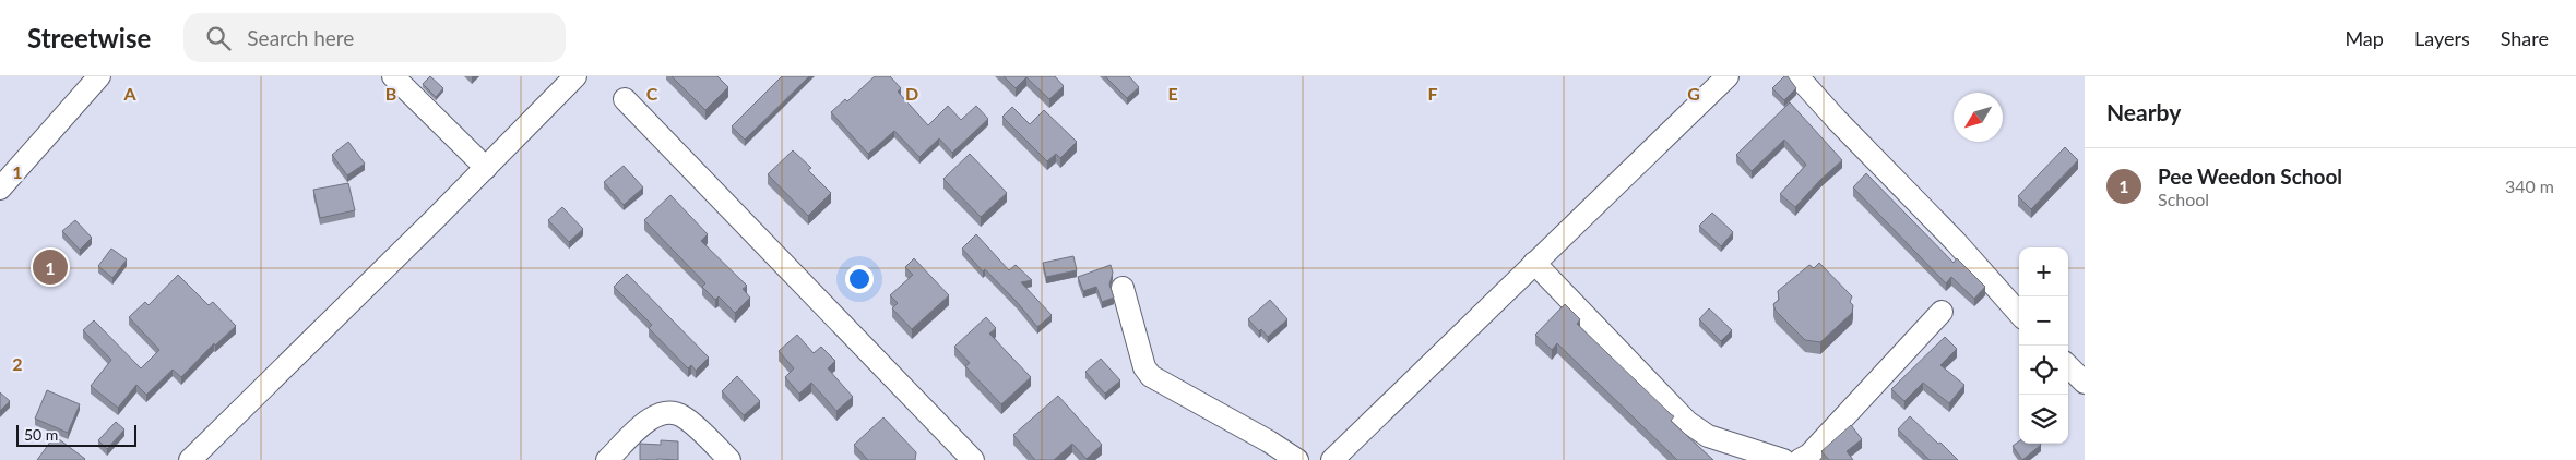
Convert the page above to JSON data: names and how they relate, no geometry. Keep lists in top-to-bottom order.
{
  "scale_bar": "50 m",
  "north": "bottom left",
  "page": {
    "header": "Streetwise",
    "search": "Search here",
    "nav": ["Map", "Layers", "Share"],
    "heading": "Nearby",
    "list": [
      {
        "mark": "1",
        "name": "Pee Weedon School",
        "note": "School",
        "value": "340 m"
      }
    ],
    "map_buttons": ["+", "−"],
    "pins": "1",
    "scale": "50 m"
  },
  "grid": {
    "columns": [
      "A",
      "B",
      "C",
      "D",
      "E",
      "F",
      "G"
    ],
    "rows": ["1", "2"]
  }
}
